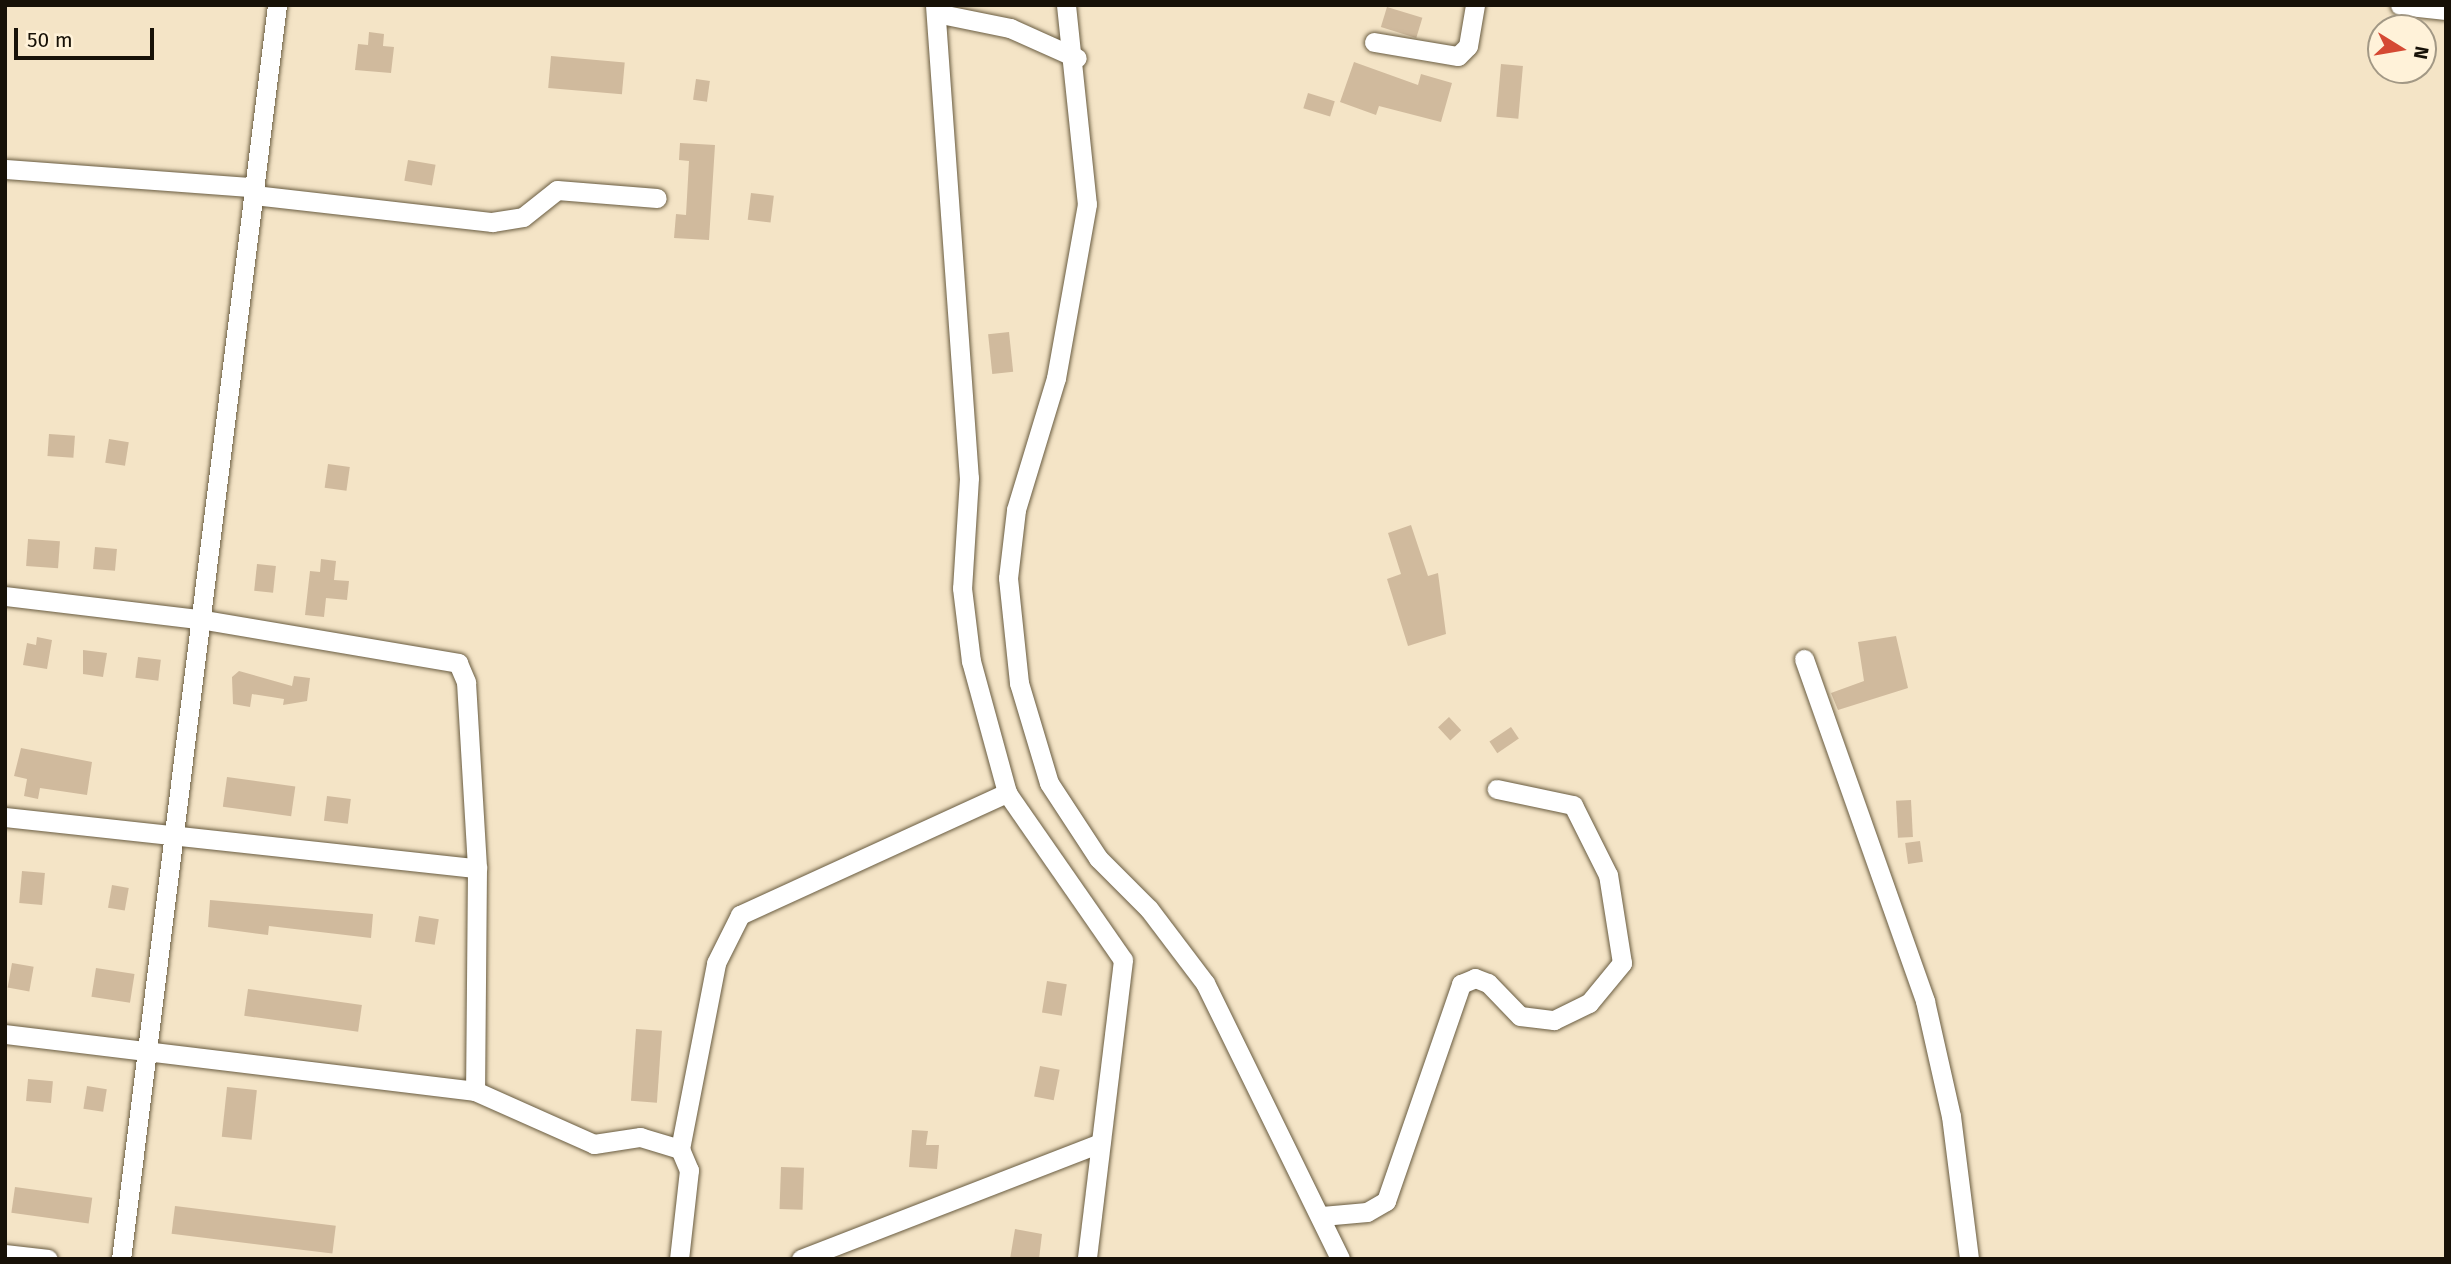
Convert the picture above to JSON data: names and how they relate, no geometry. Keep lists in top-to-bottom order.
{
  "scale_bar": "50 m",
  "north": "right"
}
